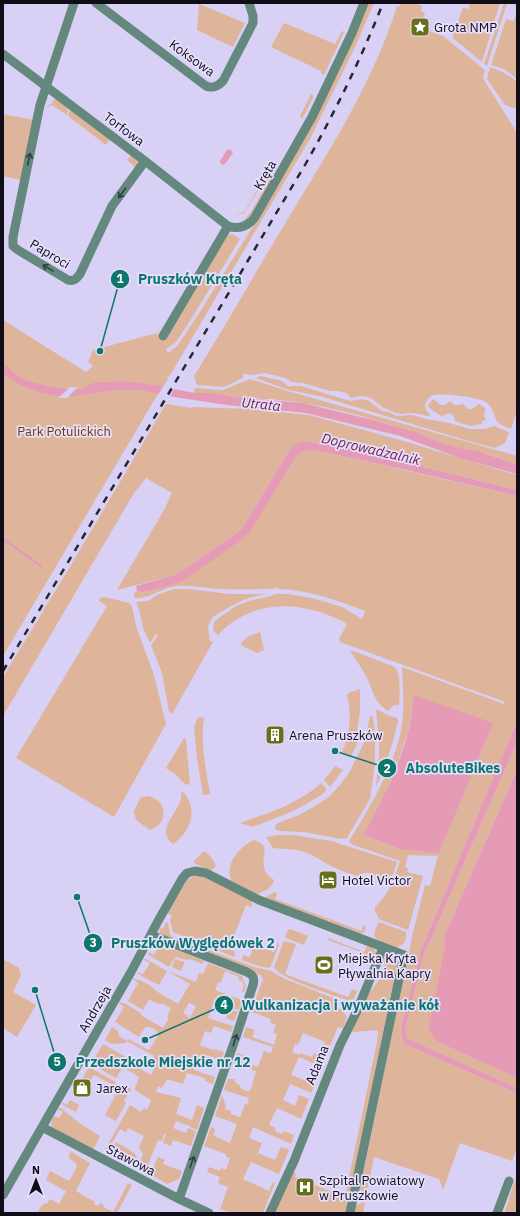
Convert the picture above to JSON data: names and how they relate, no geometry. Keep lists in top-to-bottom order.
{
  "streets": {
    "street": [
      "Koksowa",
      "Torfowa",
      "Kręta",
      "Paproci",
      "Andrzeja",
      "Adama",
      "Stawowa"
    ]
  },
  "crossings": [
    ["Torfowa", "Kręta"],
    ["Torfowa", "Paproci"],
    ["Andrzeja", "Adama"],
    ["Andrzeja", "Stawowa"]
  ],
  "water": ["Utrata", "Doprowadzalnik"],
  "parks": ["Park Potulickich"],
  "places": {
    "place": ["Grota NMP"],
    "other": [
      "Pruszków Kręta",
      "AbsoluteBikes",
      "Pruszków Wyględówek 2",
      "Przedszkole Miejskie nr 12",
      "Wulkanizacja i wyważanie kół"
    ],
    "building": ["Arena Pruszków"],
    "hotel": ["Hotel Victor"],
    "sports": ["Miejska Kryta Pływalnia Kapry"],
    "shop": ["Jarex"],
    "hospital": ["Szpital Powiatowy w Pruszkowie"]
  },
  "north": "top"
}
